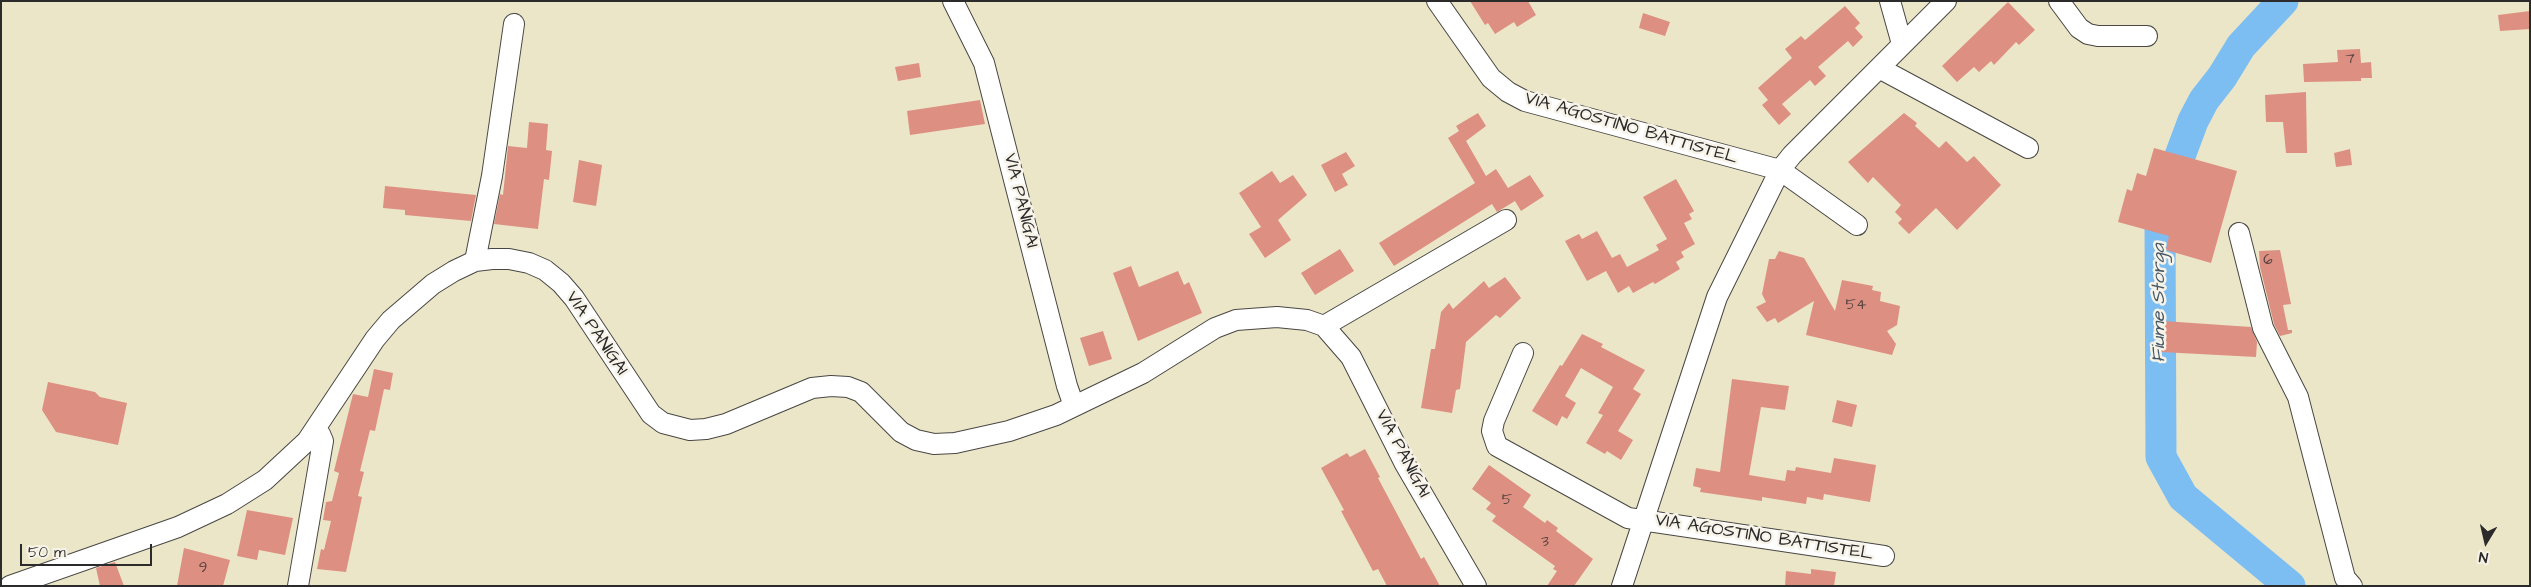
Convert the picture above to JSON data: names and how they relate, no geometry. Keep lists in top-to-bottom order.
{
  "streets": {
    "street": ["VIA AGOSTINO BATTISTEL", "VIA PANIGAI"]
  },
  "water": ["Fiume Storga"],
  "house_numbers": [
    "7",
    "6",
    "54",
    "5",
    "3",
    "9"
  ],
  "scale_bar": "50 m",
  "north": "bottom"
}
